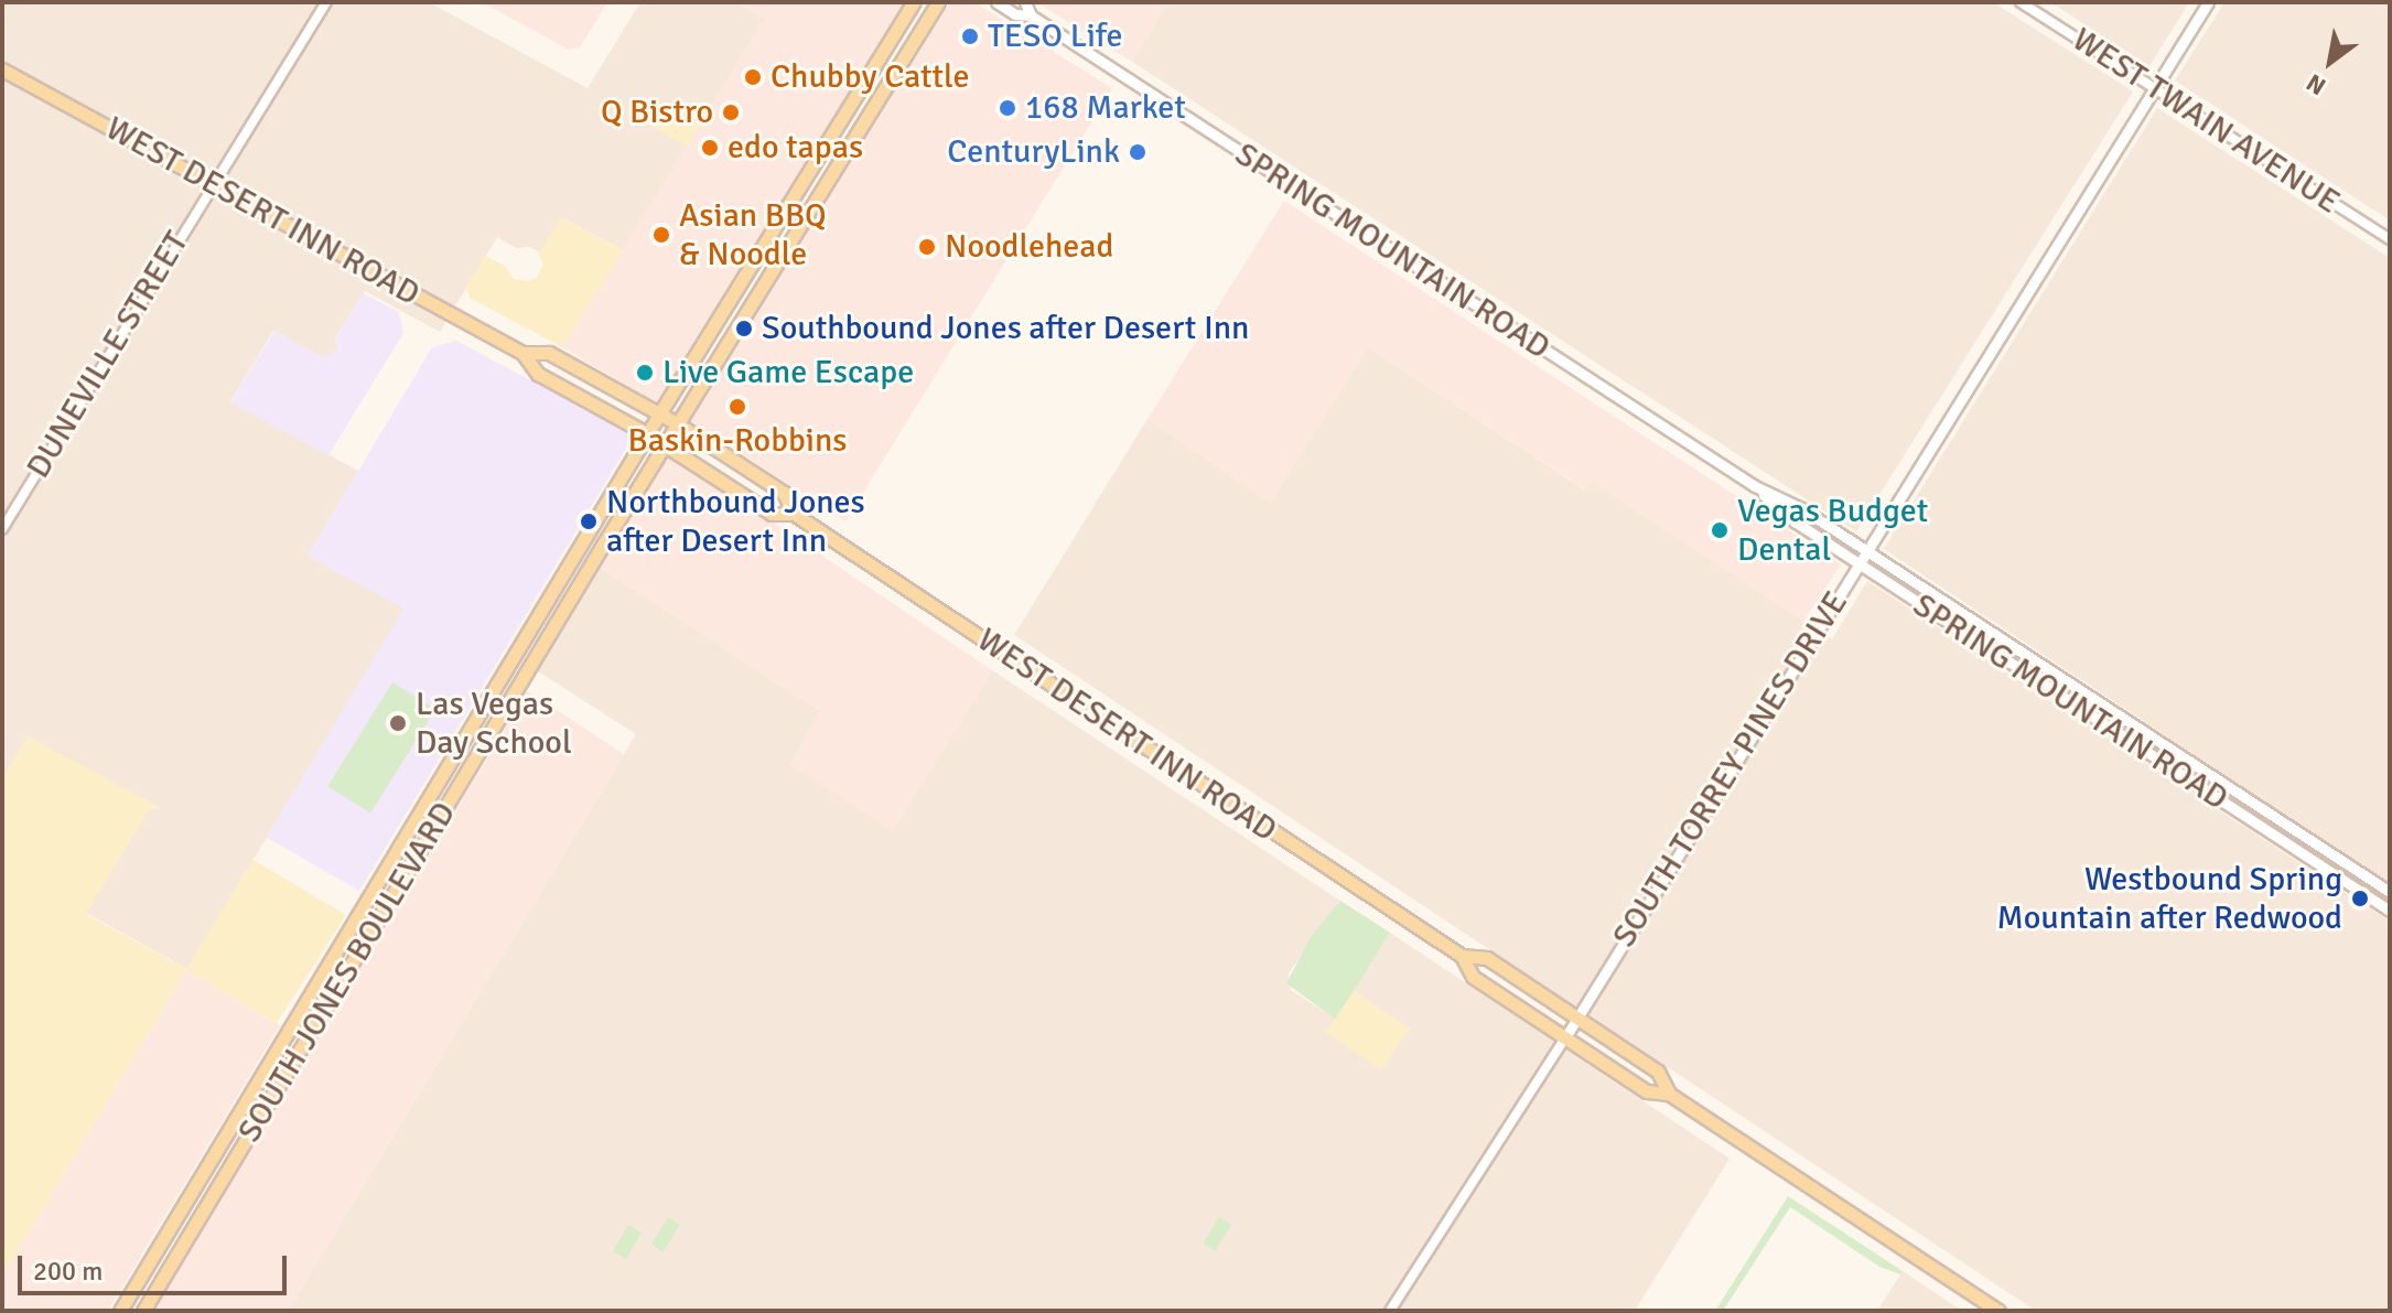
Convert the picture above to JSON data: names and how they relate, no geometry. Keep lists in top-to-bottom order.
{
  "streets": {
    "main road": [
      "WEST DESERT INN ROAD",
      "SPRING MOUNTAIN ROAD",
      "SOUTH TORREY PINES DRIVE",
      "SOUTH JONES BOULEVARD"
    ],
    "street": ["WEST TWAIN AVENUE", "DUNEVILLE STREET"]
  },
  "crossings": [
    ["WEST TWAIN AVENUE", "SOUTH TORREY PINES DRIVE"],
    ["WEST DESERT INN ROAD", "DUNEVILLE STREET"],
    ["WEST DESERT INN ROAD", "SOUTH TORREY PINES DRIVE"],
    ["WEST DESERT INN ROAD", "SOUTH JONES BOULEVARD"],
    ["SPRING MOUNTAIN ROAD", "SOUTH TORREY PINES DRIVE"]
  ],
  "places": [
    "TESO Life",
    "Chubby Cattle",
    "168 Market",
    "Q Bistro",
    "edo tapas",
    "CenturyLink",
    "Asian BBQ & Noodle",
    "Noodlehead",
    "Southbound Jones after Desert Inn",
    "Live Game Escape",
    "Baskin-Robbins",
    "Northbound Jones after Desert Inn",
    "Vegas Budget Dental",
    "Las Vegas Day School",
    "Westbound Spring Mountain after Redwood"
  ],
  "scale_bar": "200 m",
  "north": "bottom left"
}
